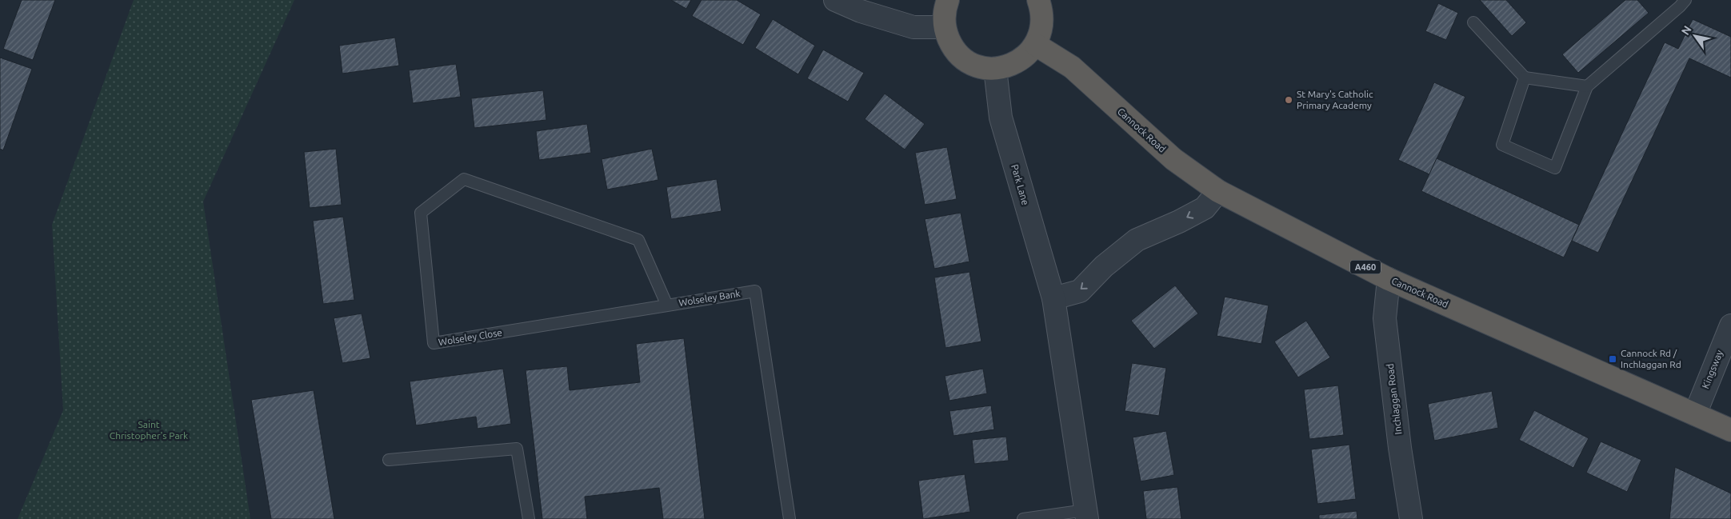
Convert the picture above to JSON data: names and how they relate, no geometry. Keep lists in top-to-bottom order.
{
  "streets": {
    "highway": ["Cannock Road", "A460"],
    "street": ["Park Lane", "Kingsway", "Inchlaggan Road"],
    "lane": ["Wolseley Bank", "Wolseley Close"]
  },
  "crossings": [
    ["Cannock Road", "Kingsway"],
    ["Cannock Road", "Inchlaggan Road"],
    ["Wolseley Bank", "Wolseley Close"]
  ],
  "parks": ["Saint Christopher's Park"],
  "places": {
    "other": ["St Mary's Catholic Primary Academy"],
    "transit": ["Cannock Rd / Inchlaggan Rd"]
  },
  "north": "top left"
}
